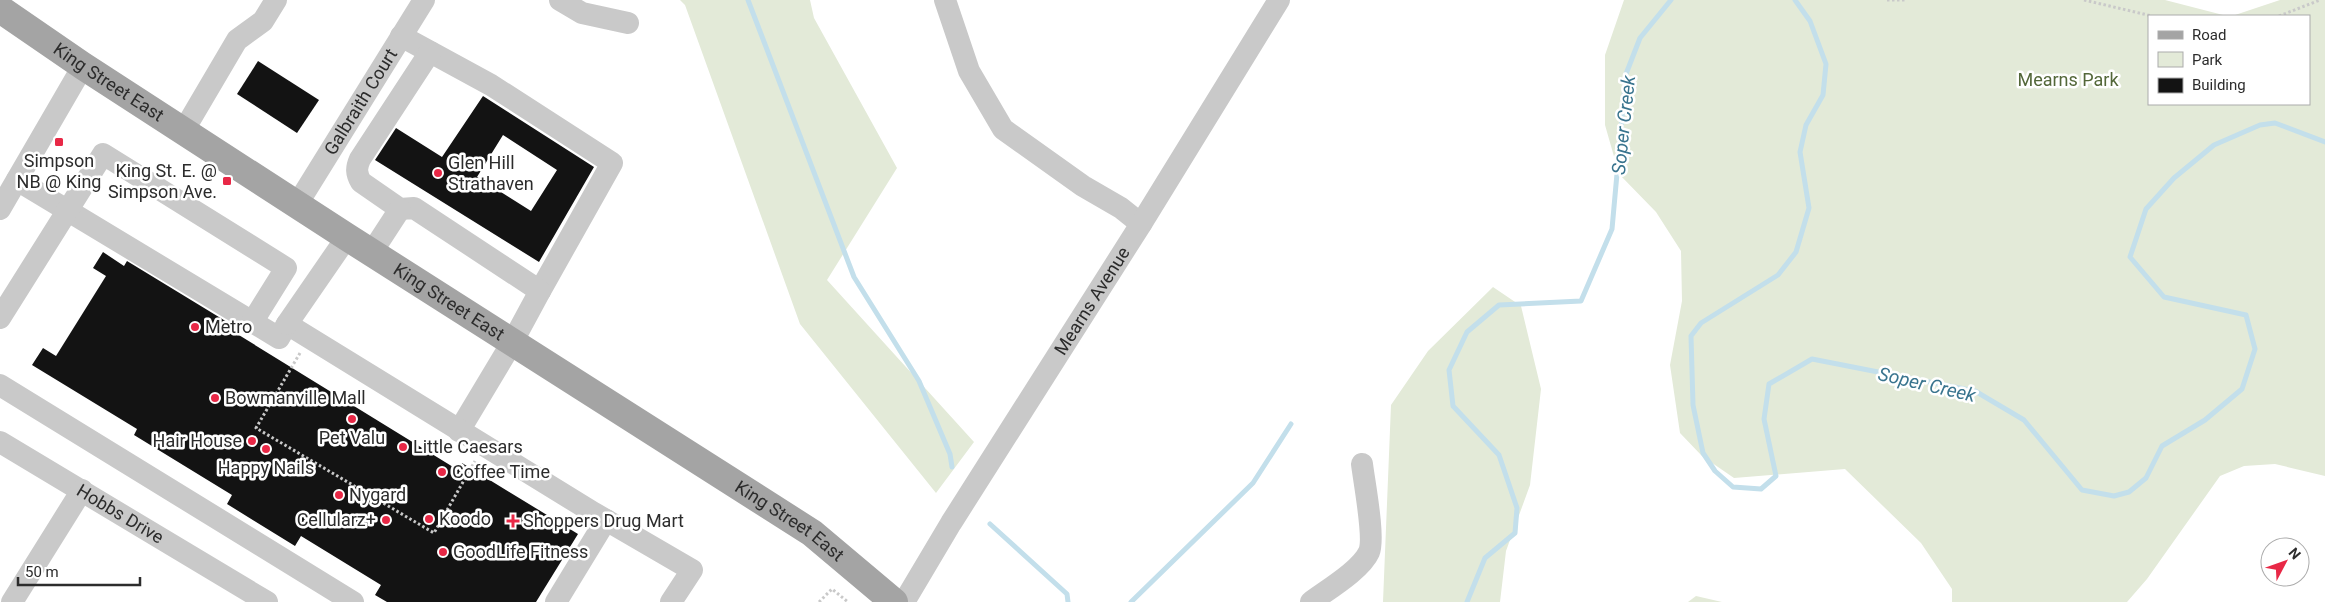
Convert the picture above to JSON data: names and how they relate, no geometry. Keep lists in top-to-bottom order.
{
  "streets": {
    "main road": ["King Street East"],
    "street": ["Galbraith Court", "Mearns Avenue", "Hobbs Drive"]
  },
  "crossings": [
    ["King Street East", "Galbraith Court"]
  ],
  "water": ["Soper Creek"],
  "parks": ["Mearns Park"],
  "places": {
    "transit": ["Simpson NB @ King", "King St. E. @ Simpson Ave."],
    "other": [
      "Glen Hill Strathaven",
      "Metro",
      "Bowmanville Mall",
      "Pet Valu",
      "Hair House",
      "Little Caesars",
      "Happy Nails",
      "Coffee Time",
      "Nygard",
      "Koodo",
      "Cellularz+",
      "GoodLife Fitness"
    ],
    "health": ["Shoppers Drug Mart"]
  },
  "legend": ["Road", "Park", "Building"],
  "scale_bar": "50 m",
  "north": "top right"
}
